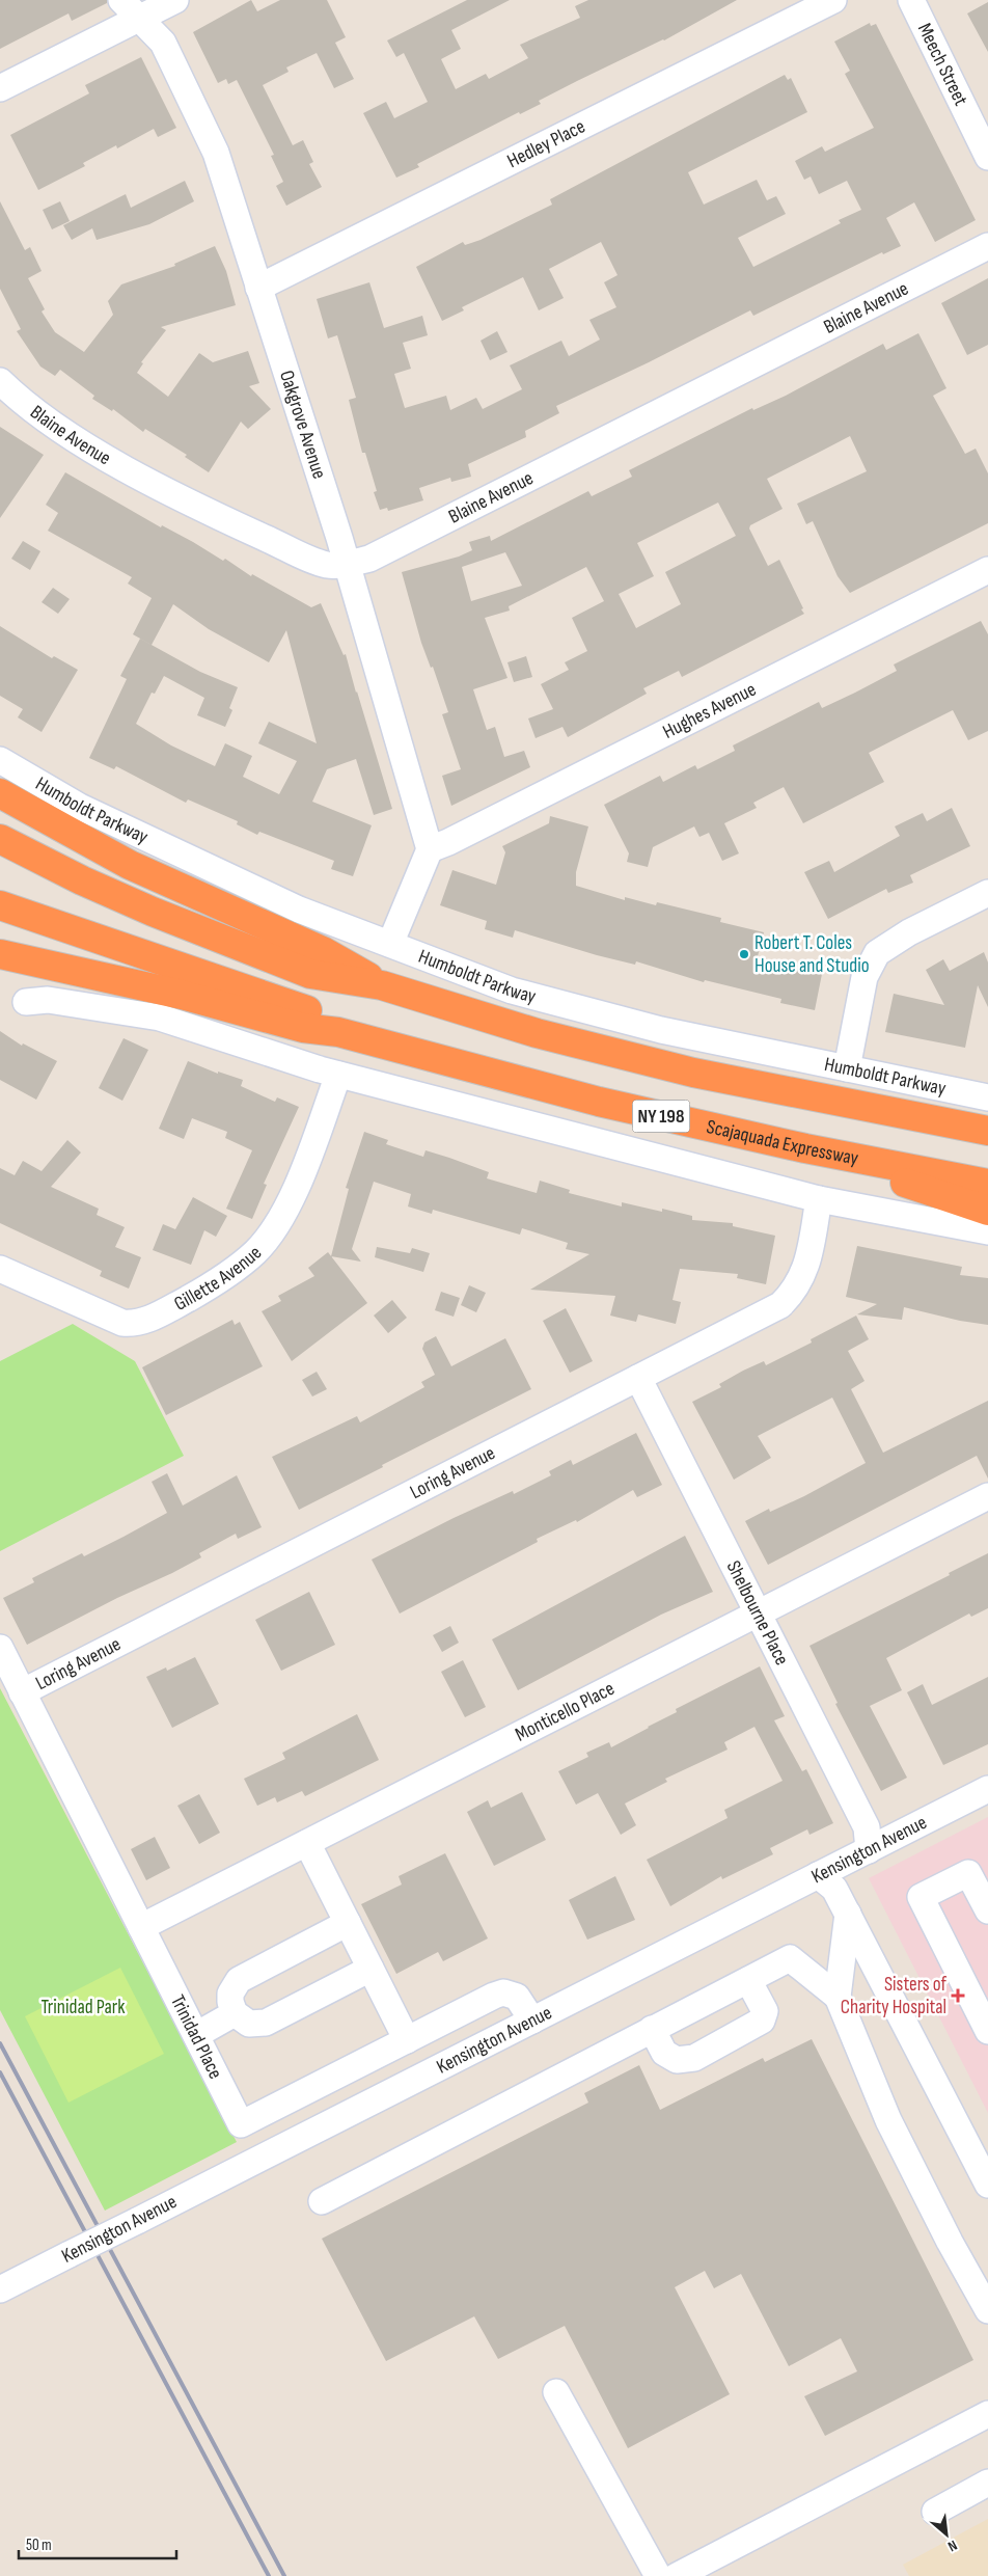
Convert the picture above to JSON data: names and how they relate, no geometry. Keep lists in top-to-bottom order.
{
  "streets": {
    "highway": ["NY 198", "Scajaquada Expressway"],
    "street": [
      "Meech Street",
      "Hedley Place",
      "Blaine Avenue",
      "Oakgrove Avenue",
      "Hughes Avenue",
      "Humboldt Parkway",
      "Gillette Avenue",
      "Loring Avenue",
      "Shelbourne Place",
      "Monticello Place",
      "Kensington Avenue",
      "Trinidad Place"
    ]
  },
  "crossings": [
    ["Hedley Place", "Oakgrove Avenue"],
    ["Blaine Avenue", "Oakgrove Avenue"],
    ["Oakgrove Avenue", "Hughes Avenue"],
    ["Loring Avenue", "Shelbourne Place"],
    ["Loring Avenue", "Trinidad Place"],
    ["Shelbourne Place", "Monticello Place"],
    ["Shelbourne Place", "Kensington Avenue"],
    ["Monticello Place", "Trinidad Place"],
    ["Kensington Avenue", "Trinidad Place"]
  ],
  "parks": ["Trinidad Park"],
  "places": {
    "other": ["Robert T. Coles House and Studio"],
    "health": ["Sisters of Charity Hospital"]
  },
  "scale_bar": "50 m",
  "north": "bottom right"
}
